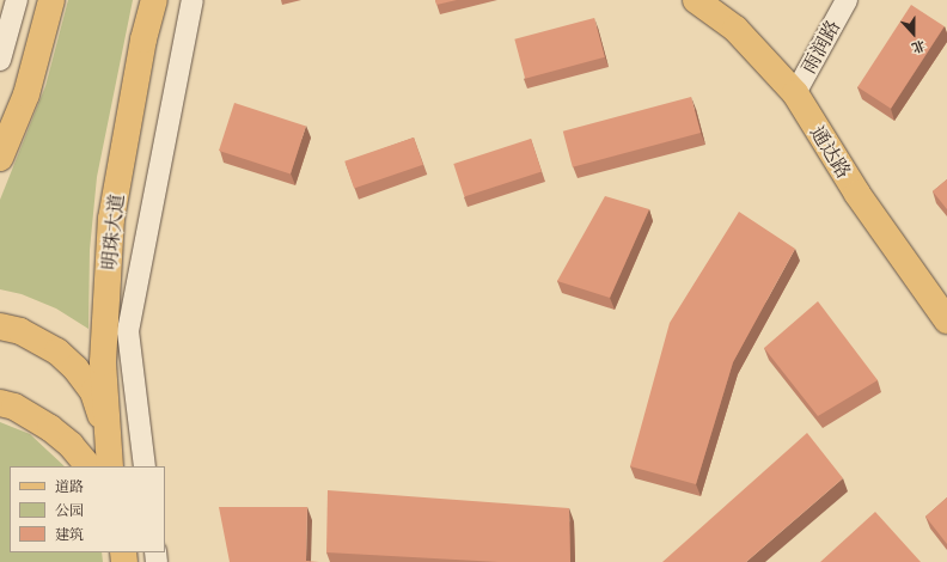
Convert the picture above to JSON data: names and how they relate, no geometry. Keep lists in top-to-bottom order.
{
  "streets": {
    "main road": ["通达路", "明珠大道"],
    "street": ["雨润路"]
  },
  "crossings": [
    ["雨润路", "通达路"]
  ],
  "legend": ["道路", "公园", "建筑"],
  "north": "bottom"
}
